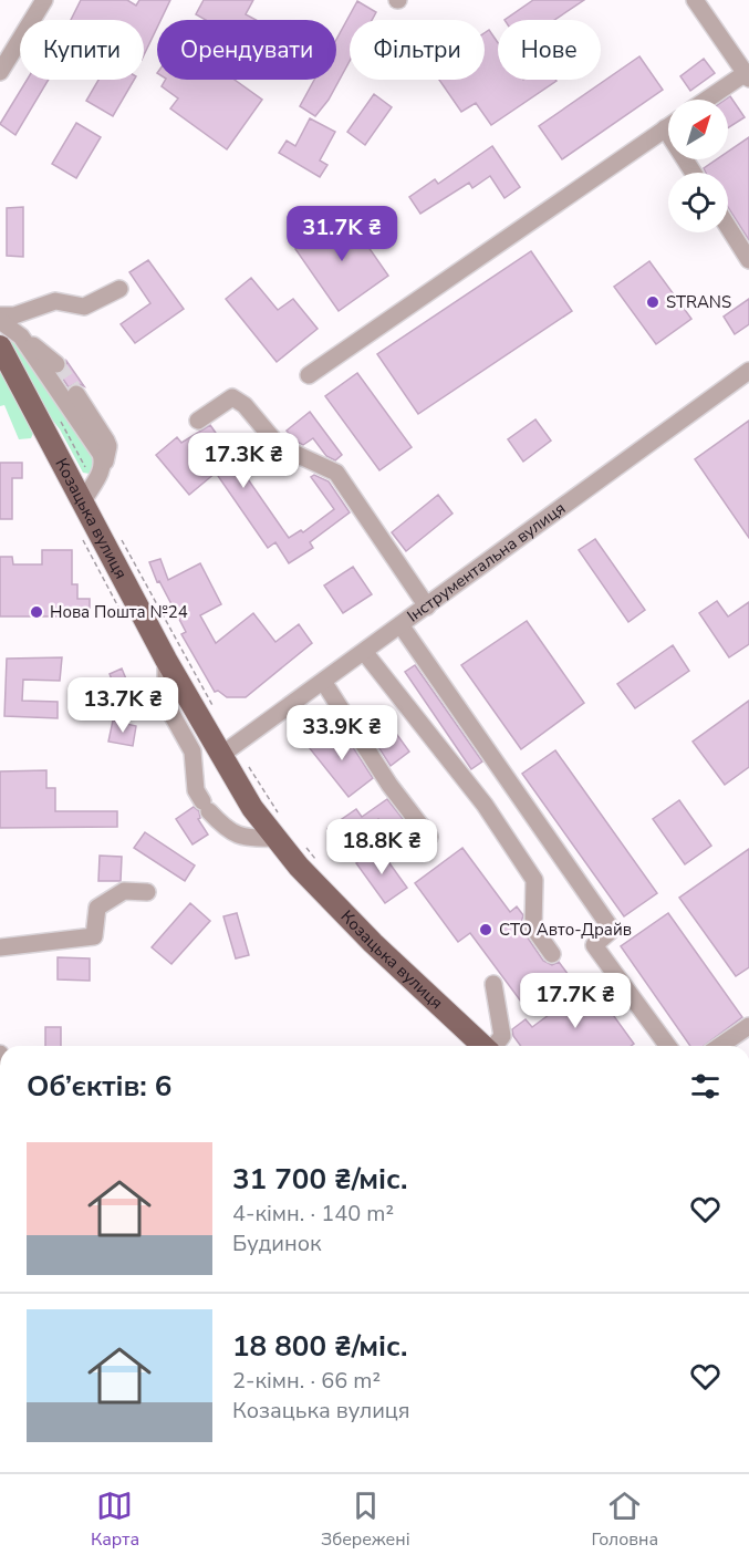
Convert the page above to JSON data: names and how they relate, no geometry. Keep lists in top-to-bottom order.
{
  "streets": {
    "main road": ["Козацька вулиця"],
    "street": ["Інструментальна вулиця"]
  },
  "crossings": [
    ["Козацька вулиця", "Інструментальна вулиця"]
  ],
  "places": ["STRANS", "Нова Пошта №24", "СТО Авто-Драйв"],
  "north": "top right",
  "page": {
    "chip": [
      "Купити",
      "Орендувати",
      "Фільтри",
      "Нове"
    ],
    "price": [
      "31.7K ₴",
      "17.3K ₴",
      "13.7K ₴",
      "33.9K ₴",
      "18.8K ₴",
      "17.7K ₴"
    ],
    "heading": "Об’єктів: 6",
    "list": [
      {
        "name": "31 700 ₴/міс.",
        "note": "4-кімн. · 140 m² · Будинок"
      },
      {
        "name": "18 800 ₴/міс.",
        "note": "2-кімн. · 66 m² · Козацька вулиця"
      }
    ],
    "tabs": ["Карта", "Збережені", "Головна"]
  }
}
